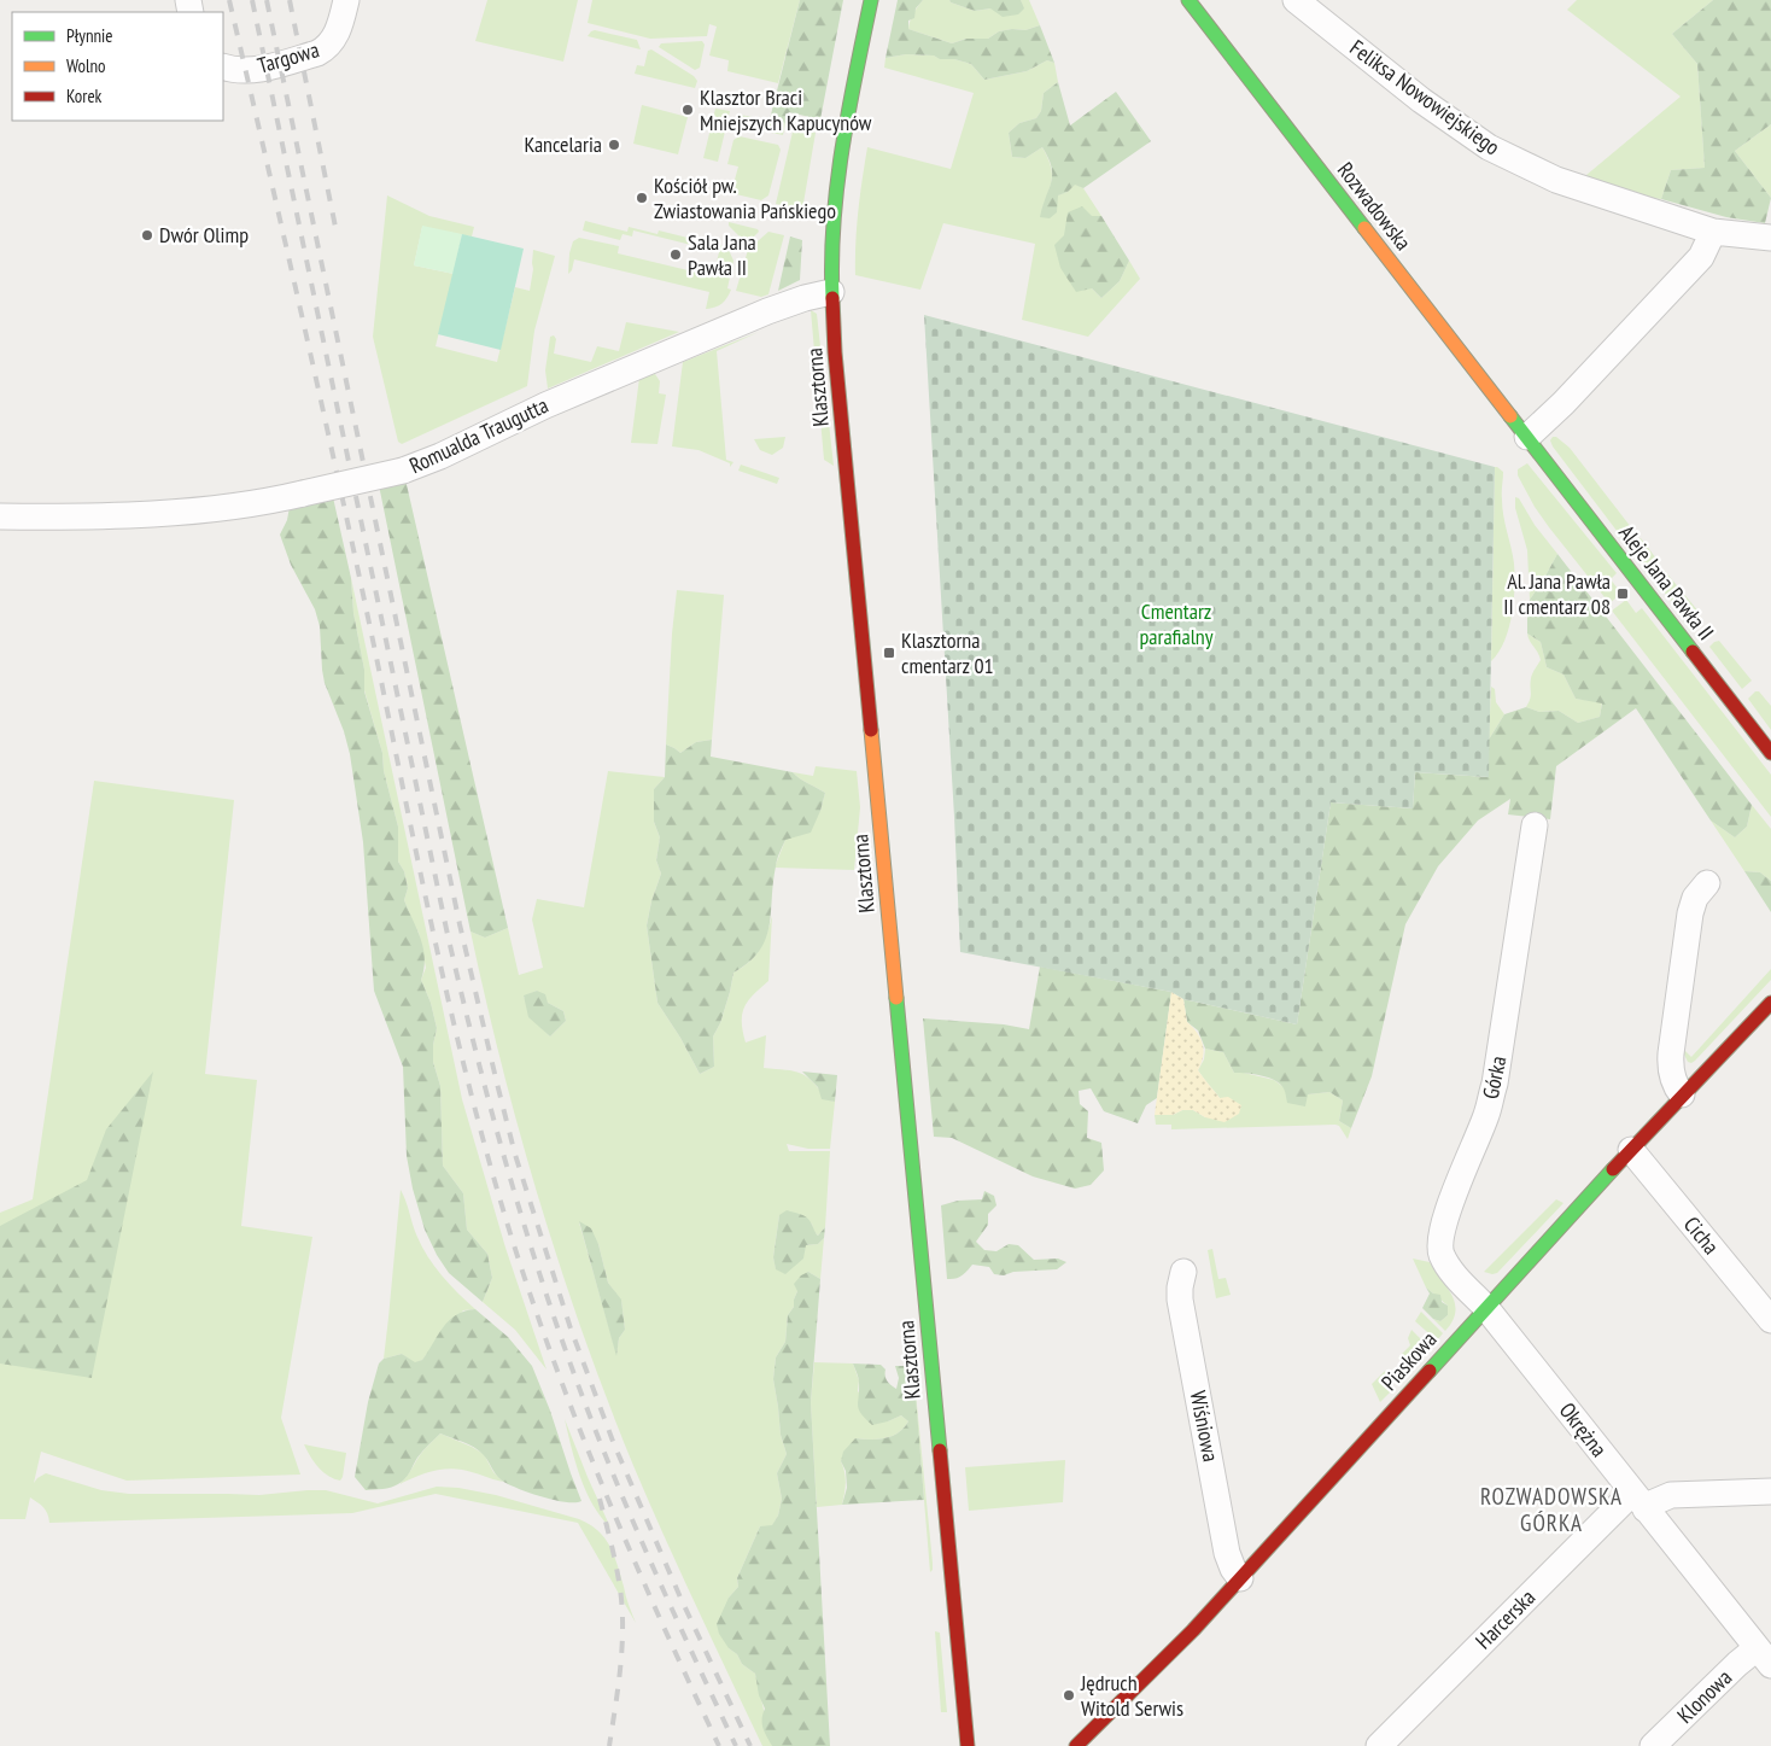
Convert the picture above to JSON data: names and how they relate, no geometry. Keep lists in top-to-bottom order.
{
  "streets": {
    "street": [
      "Targowa",
      "Feliksa Nowowiejskiego",
      "Rozwadowska",
      "Klasztorna",
      "Romualda Traugutta",
      "Aleje Jana Pawła II",
      "Górka",
      "Cicha",
      "Piaskowa",
      "Wiśniowa",
      "Okrężna",
      "Harcerska",
      "Klonowa"
    ]
  },
  "crossings": [
    ["Rozwadowska", "Aleje Jana Pawła II"],
    ["Klasztorna", "Romualda Traugutta"],
    ["Górka", "Piaskowa"],
    ["Górka", "Okrężna"],
    ["Cicha", "Piaskowa"],
    ["Piaskowa", "Wiśniowa"],
    ["Piaskowa", "Okrężna"],
    ["Okrężna", "Harcerska"],
    ["Okrężna", "Klonowa"]
  ],
  "districts": ["ROZWADOWSKA GÓRKA"],
  "parks": ["Cmentarz parafialny"],
  "places": {
    "other": [
      "Klasztor Braci Mniejszych Kapucynów",
      "Kancelaria",
      "Kościół pw. Zwiastowania Pańskiego",
      "Dwór Olimp",
      "Sala Jana Pawła II",
      "Jędruch Witold Serwis"
    ],
    "transit": ["Al. Jana Pawła II cmentarz 08", "Klasztorna cmentarz 01"]
  },
  "legend": ["Płynnie", "Wolno", "Korek"]
}
